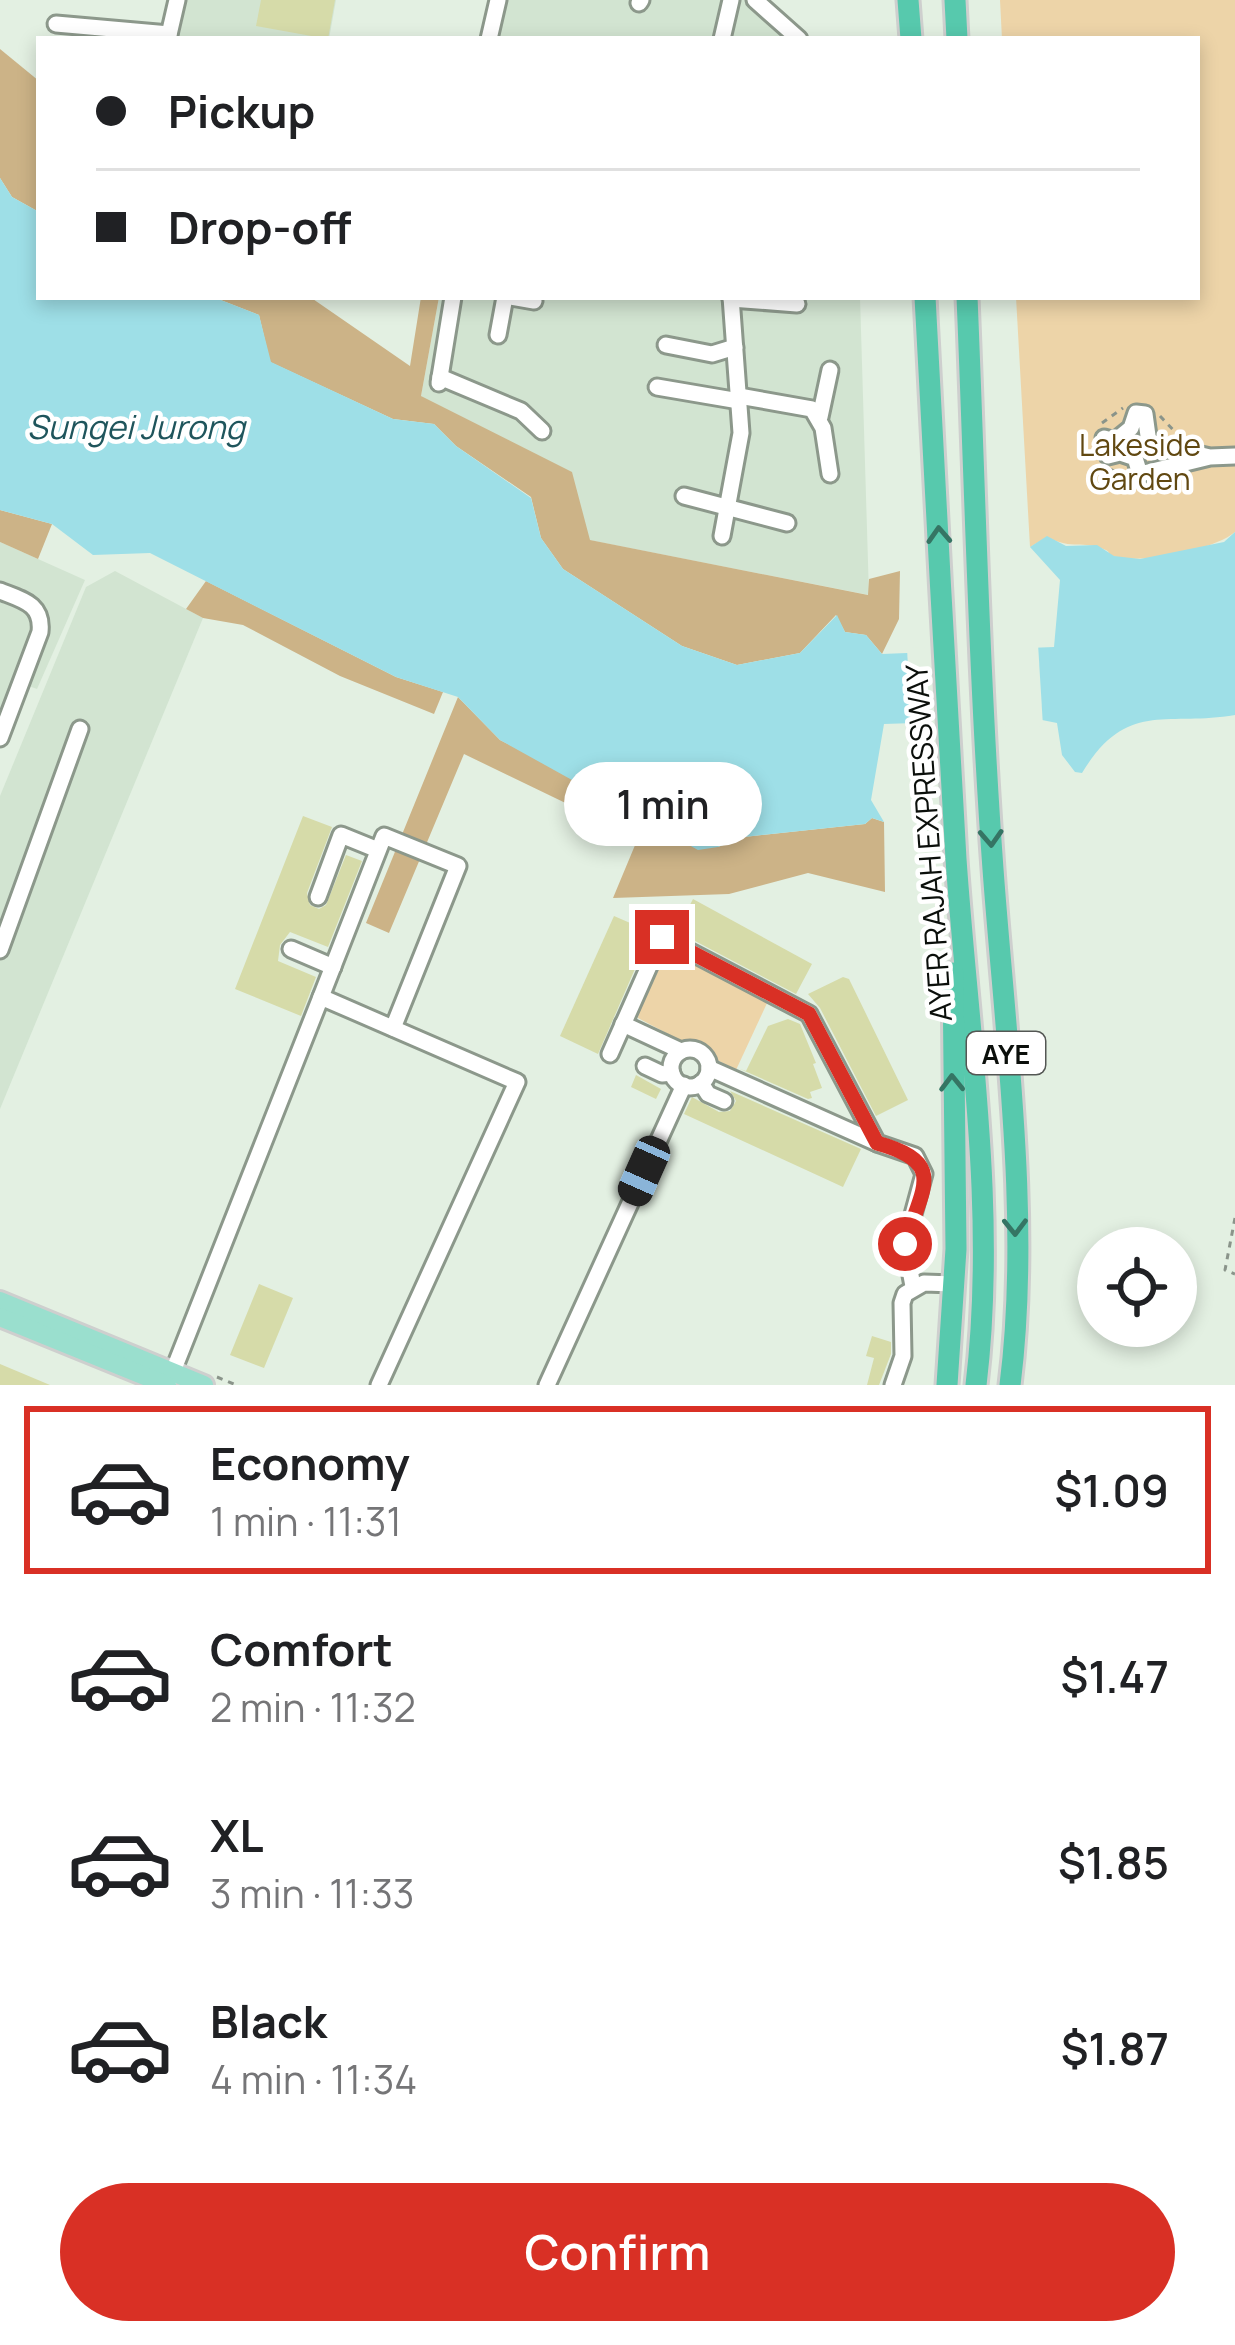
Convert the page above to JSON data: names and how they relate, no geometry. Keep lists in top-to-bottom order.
{
  "streets": {
    "highway": ["AYER RAJAH EXPRESSWAY", "AYE"]
  },
  "water": ["Sungei Jurong"],
  "parks": ["Lakeside Garden"],
  "page": {
    "banner": ["Pickup", "Drop-off"],
    "bubble": "1 min",
    "list": [
      {
        "name": "Economy",
        "note": "1 min · 11:31",
        "value": "$1.09"
      },
      {
        "name": "Comfort",
        "note": "2 min · 11:32",
        "value": "$1.47"
      },
      {
        "name": "XL",
        "note": "3 min · 11:33",
        "value": "$1.85"
      },
      {
        "name": "Black",
        "note": "4 min · 11:34",
        "value": "$1.87"
      }
    ],
    "buttons": "Confirm"
  }
}
